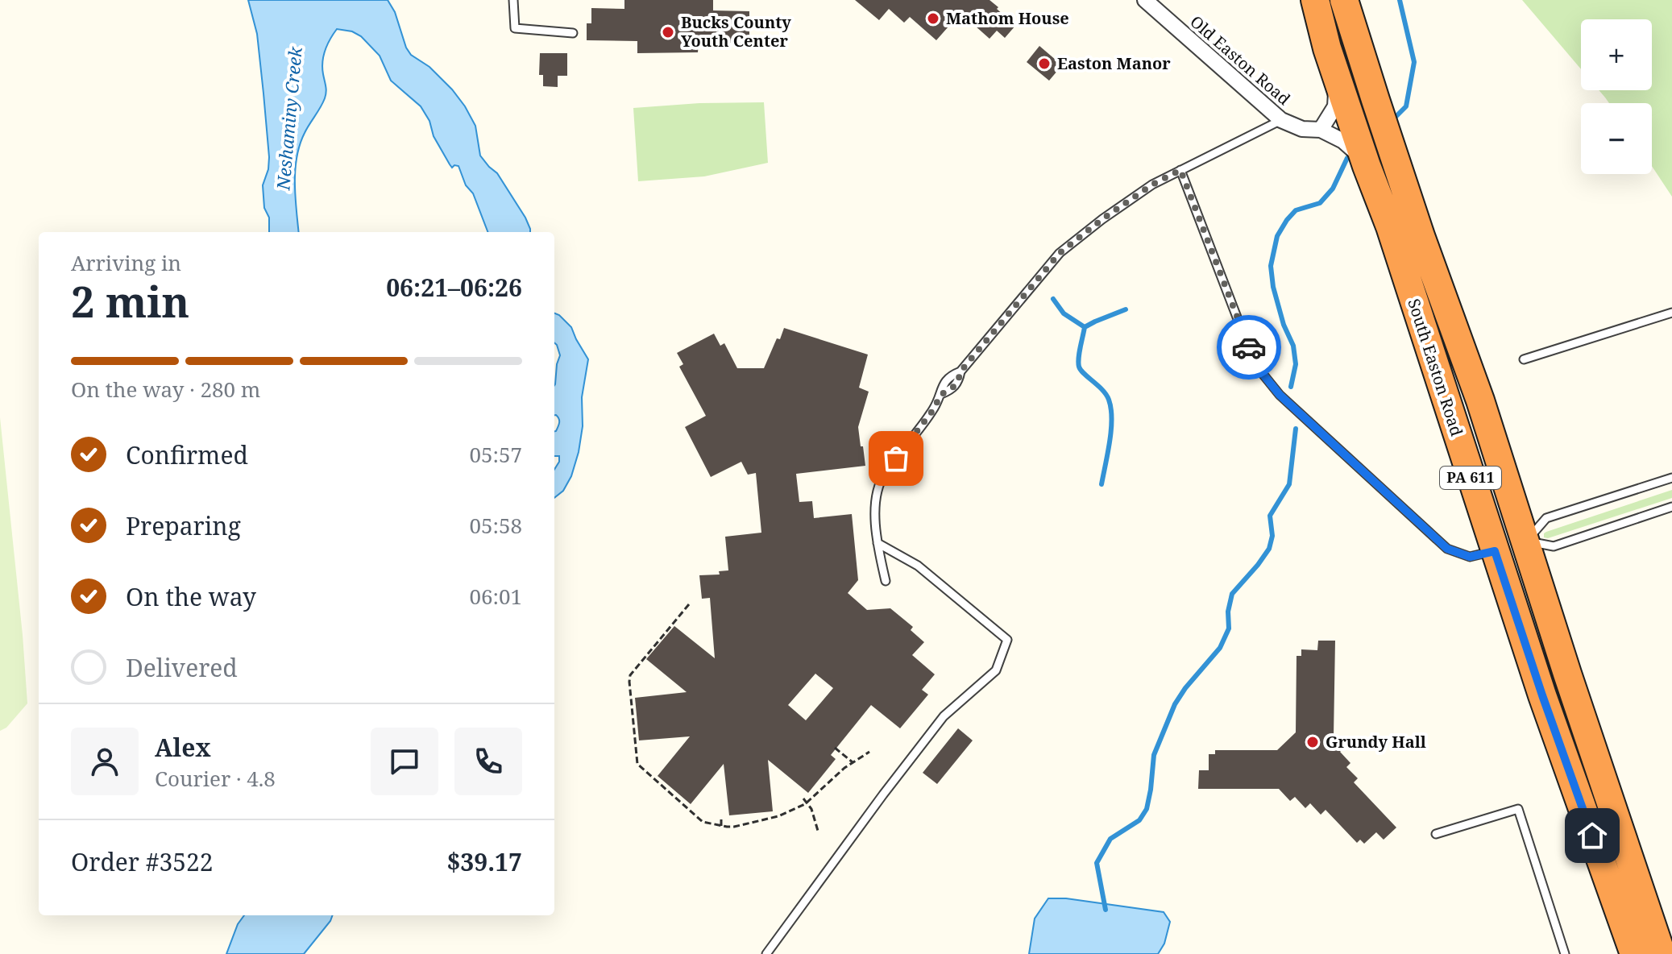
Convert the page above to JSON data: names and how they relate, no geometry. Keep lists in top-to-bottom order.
{
  "streets": {
    "highway": ["South Easton Road", "PA 611"],
    "street": ["Old Easton Road"]
  },
  "crossings": [
    ["Old Easton Road", "South Easton Road"]
  ],
  "water": ["Neshaminy Creek"],
  "places": [
    "Mathom House",
    "Bucks County Youth Center",
    "Easton Manor",
    "Grundy Hall"
  ],
  "page": {
    "map_buttons": ["+", "−"],
    "heading": ["2 min", "Arriving in", "06:21–06:26"],
    "panel": [
      "Alex",
      "Courier · 4.8",
      "Order #3522",
      "$39.17"
    ],
    "bar": "On the way · 280 m",
    "list": [
      ["Confirmed", "05:57"],
      ["Preparing", "05:58"],
      ["On the way", "06:01"],
      "Delivered"
    ]
  }
}
